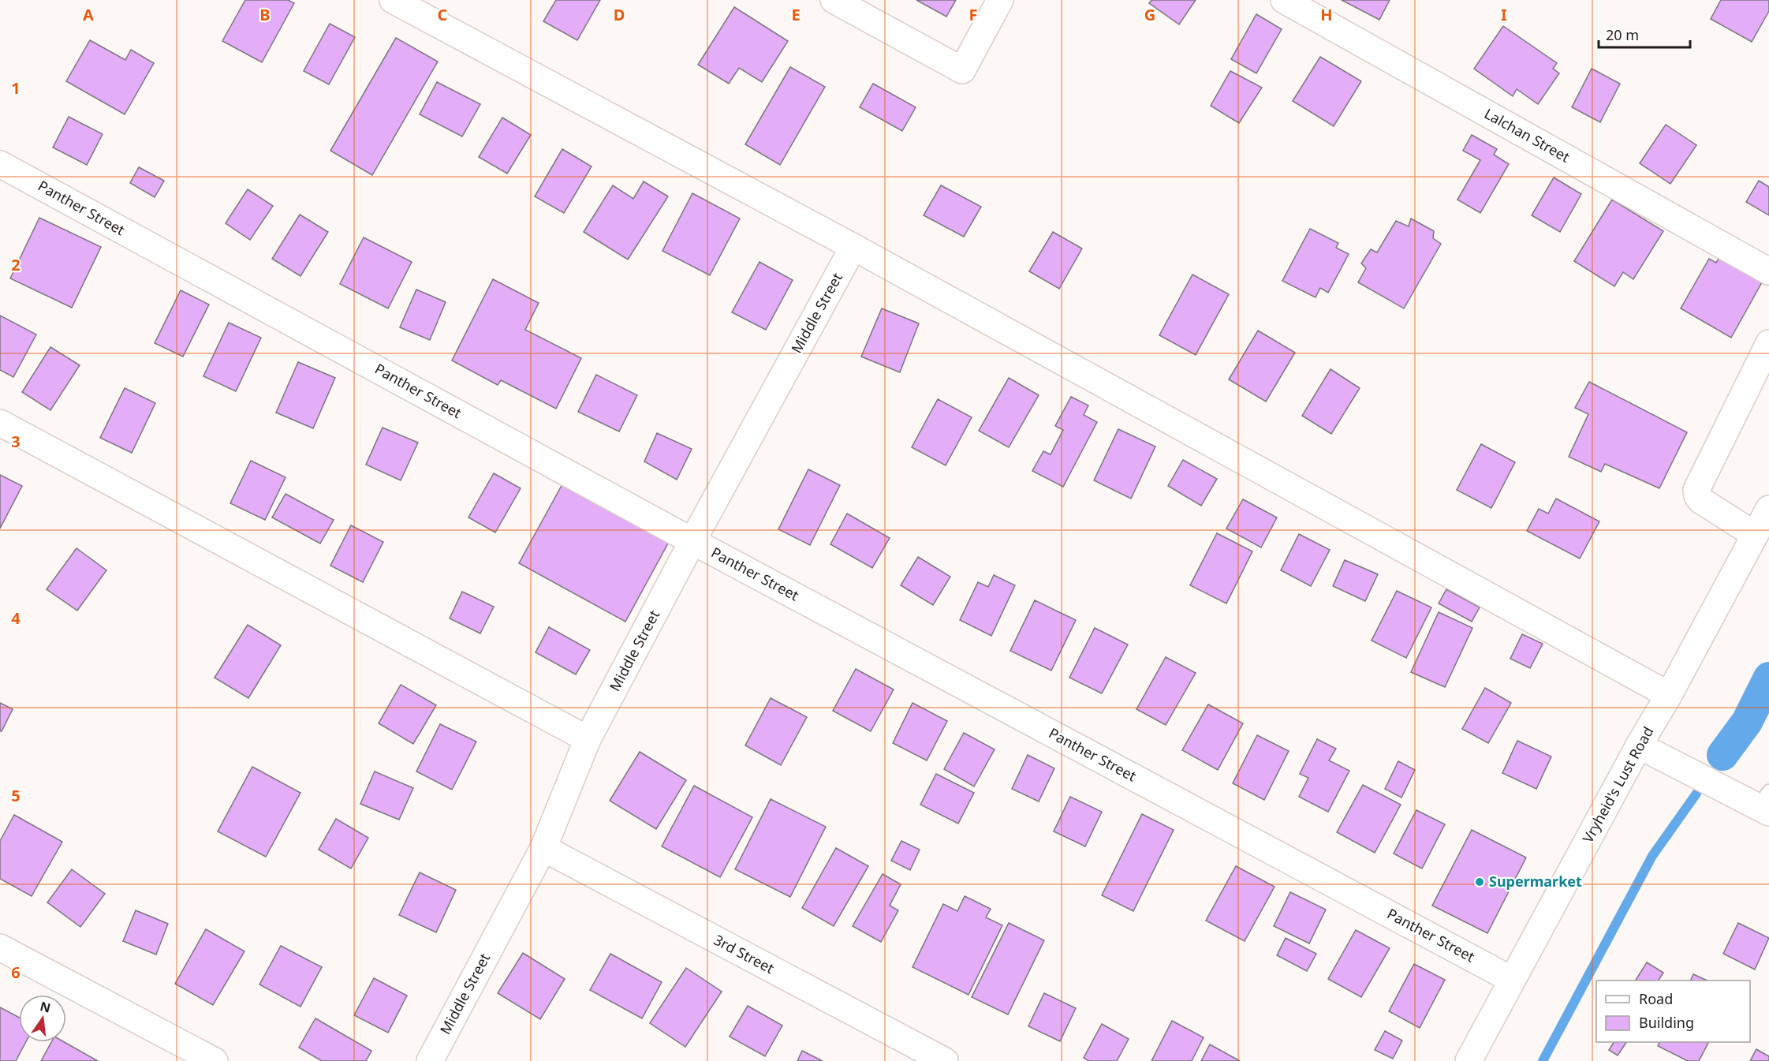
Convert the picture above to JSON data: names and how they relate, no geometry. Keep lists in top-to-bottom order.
{
  "streets": {
    "street": [
      "Lalchan Street",
      "Panther Street",
      "Middle Street",
      "Vryheid's Lust Road",
      "3rd Street"
    ]
  },
  "crossings": [
    ["Panther Street", "Middle Street"],
    ["Panther Street", "Vryheid's Lust Road"],
    ["Middle Street", "3rd Street"]
  ],
  "places": ["Supermarket"],
  "legend": ["Road", "Building"],
  "scale_bar": "20 m",
  "north": "top",
  "grid": {
    "columns": [
      "A",
      "B",
      "C",
      "D",
      "E",
      "F",
      "G",
      "H",
      "I"
    ],
    "rows": [
      "1",
      "2",
      "3",
      "4",
      "5",
      "6"
    ]
  }
}
